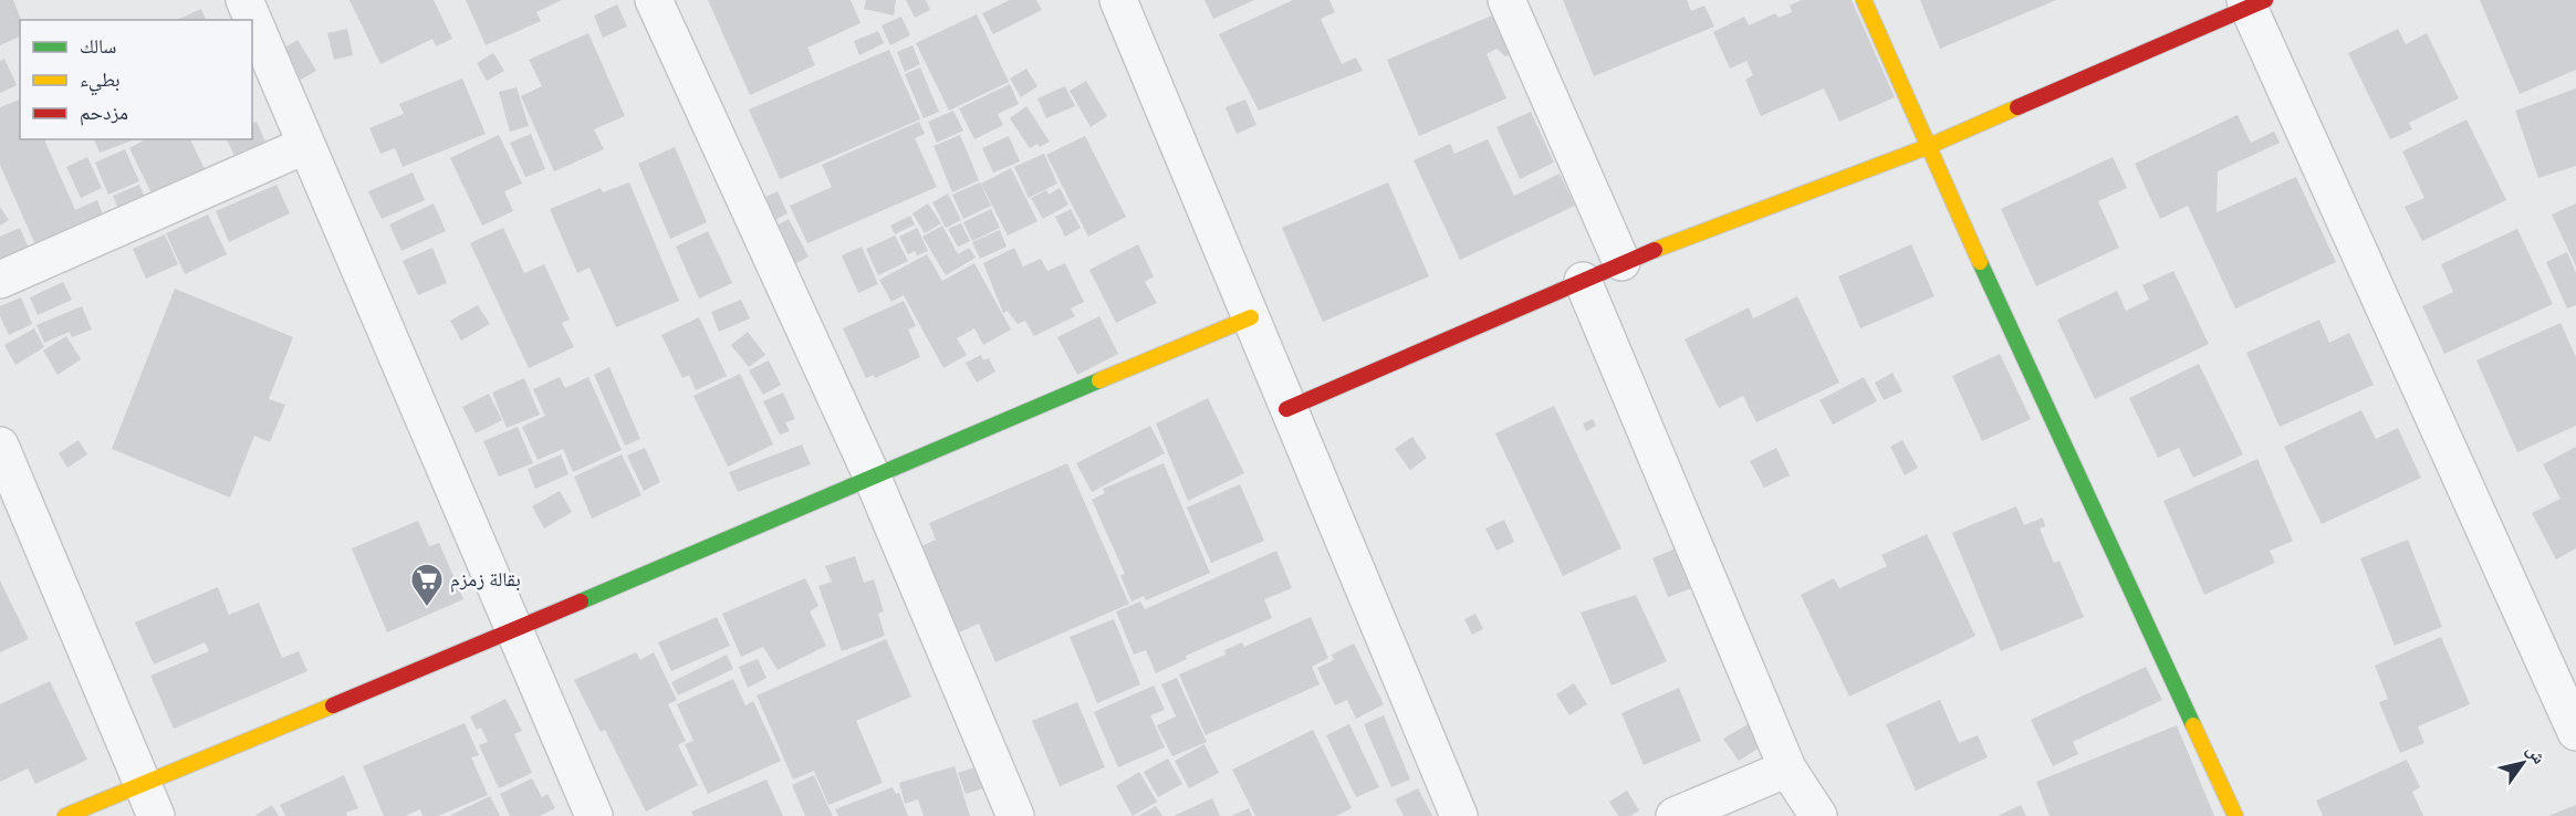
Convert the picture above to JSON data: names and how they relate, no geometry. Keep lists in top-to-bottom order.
{
  "places": {
    "supermarket": ["بقالة زمزم"]
  },
  "legend": ["سالك", "بطيء", "مزدحم"],
  "north": "top right"
}
